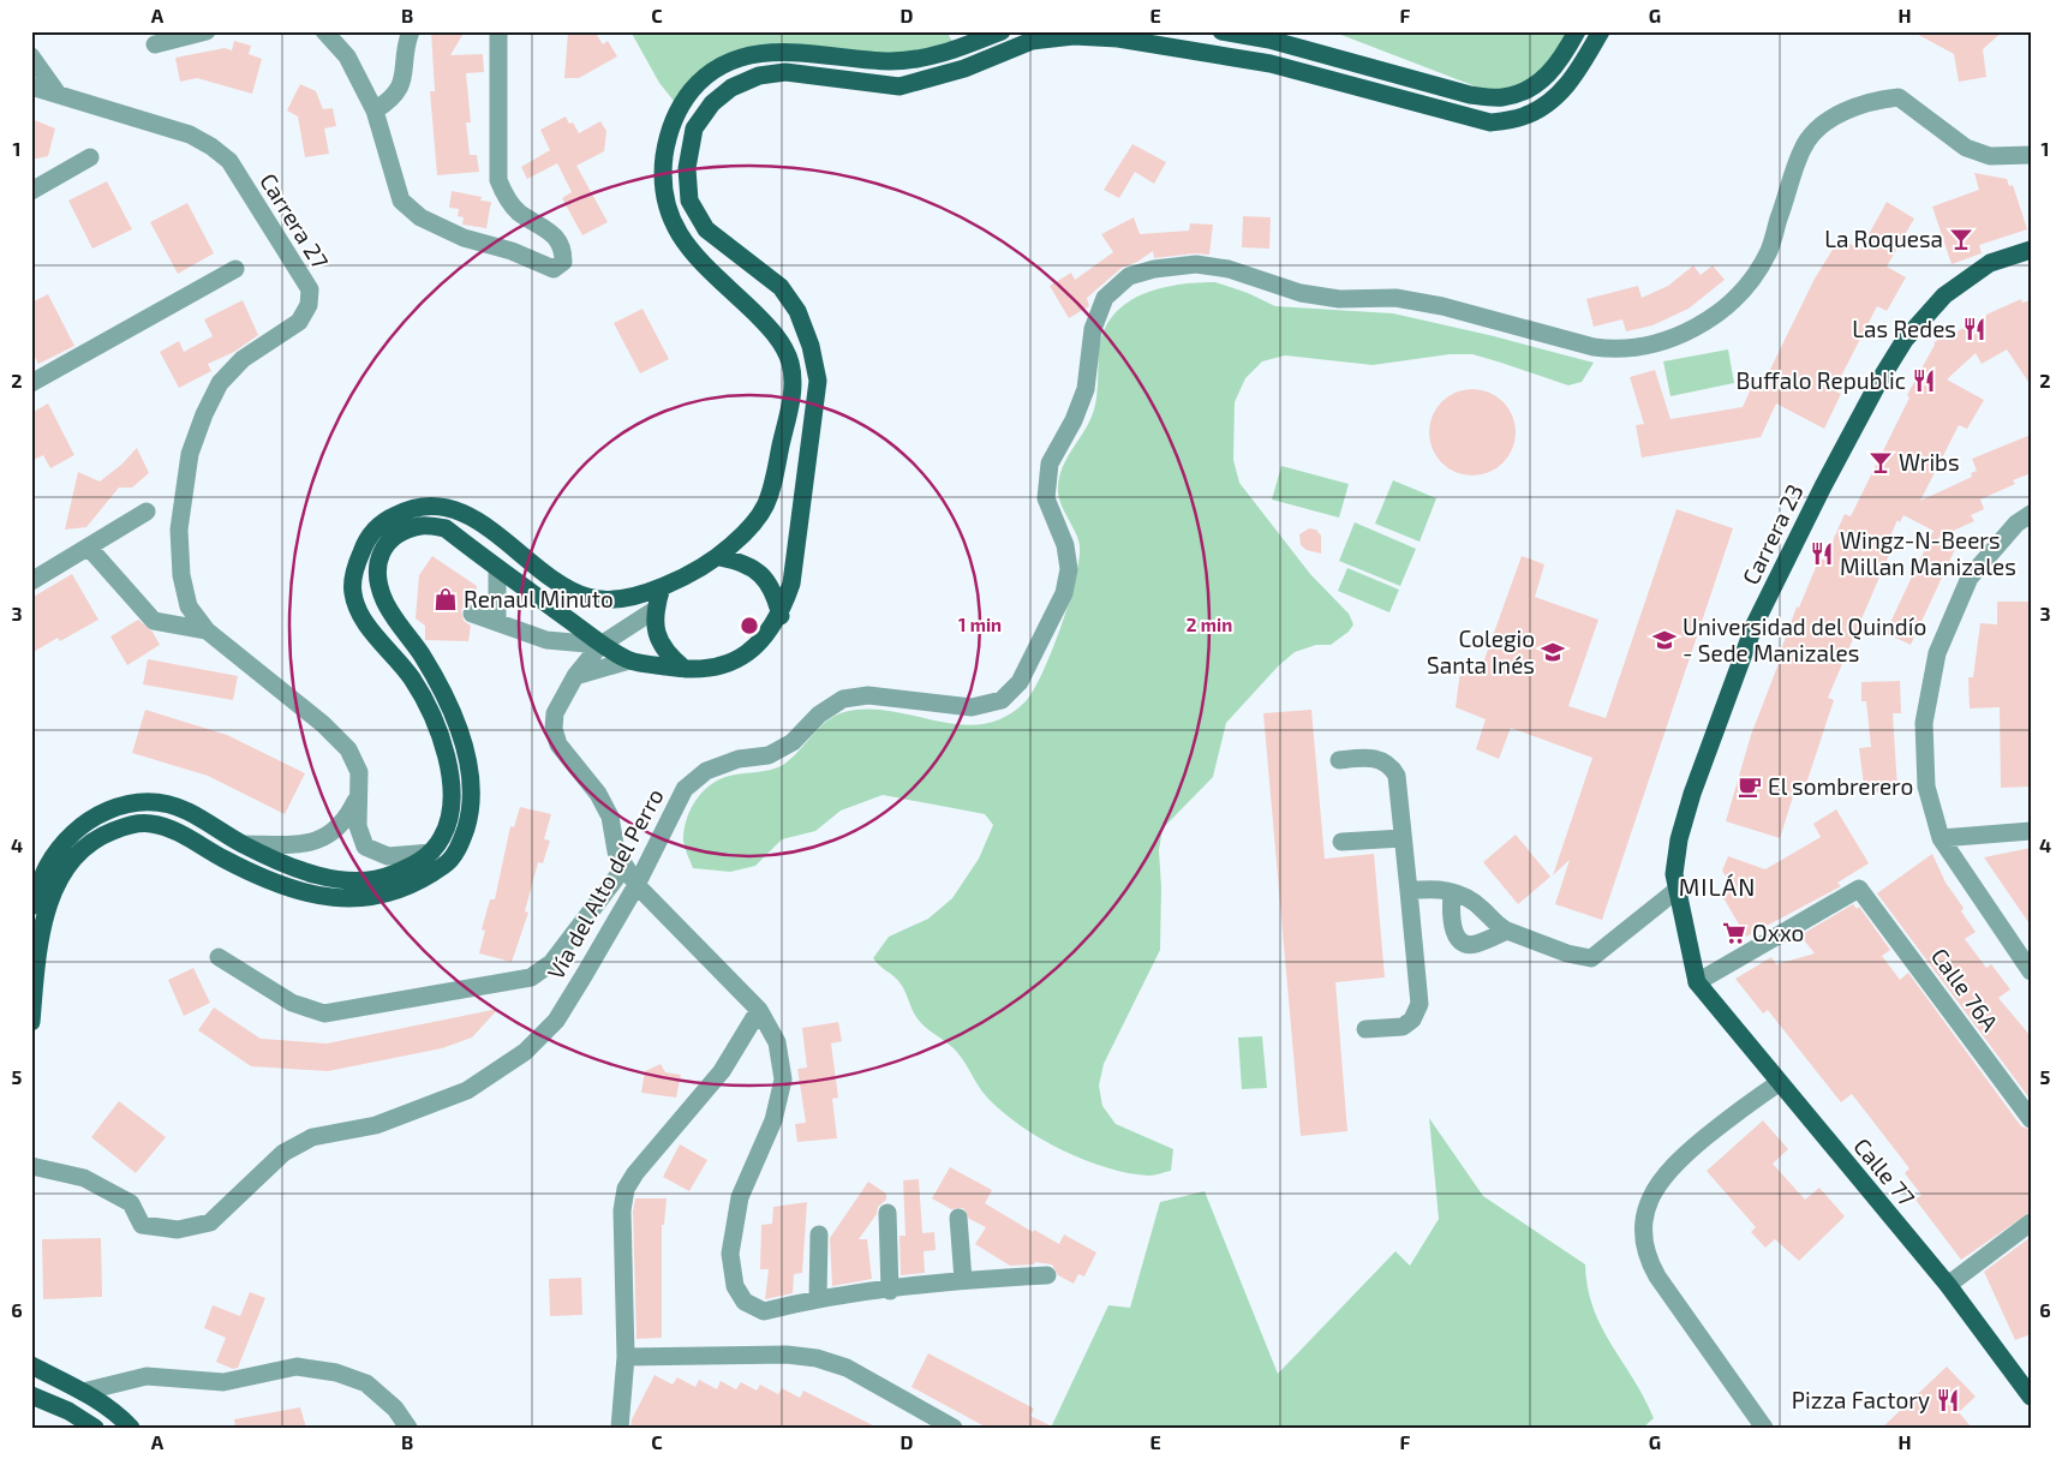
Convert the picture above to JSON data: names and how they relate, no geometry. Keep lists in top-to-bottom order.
{
  "streets": {
    "main road": ["Carrera 23", "Calle 77"],
    "street": ["Carrera 27", "Vía del Alto del Perro", "Calle 76A"]
  },
  "crossings": [
    ["Carrera 23", "Calle 76A"],
    ["Carrera 23", "Calle 77"],
    ["Calle 76A", "Calle 77"]
  ],
  "districts": ["MILÁN"],
  "places": {
    "bar": ["La Roquesa", "Wribs"],
    "restaurant": [
      "Las Redes",
      "Buffalo Republic",
      "Wingz-N-Beers Millan Manizales",
      "Pizza Factory"
    ],
    "shop": ["Renaul Minuto"],
    "school or university": ["Universidad del Quindío - Sede Manizales", "Colegio Santa Inés"],
    "cafe": ["El sombrerero"],
    "supermarket": ["Oxxo"]
  },
  "grid": {
    "columns": [
      "A",
      "B",
      "C",
      "D",
      "E",
      "F",
      "G",
      "H"
    ],
    "rows": [
      "1",
      "2",
      "3",
      "4",
      "5",
      "6"
    ]
  },
  "rings": ["1 min", "2 min"]
}
